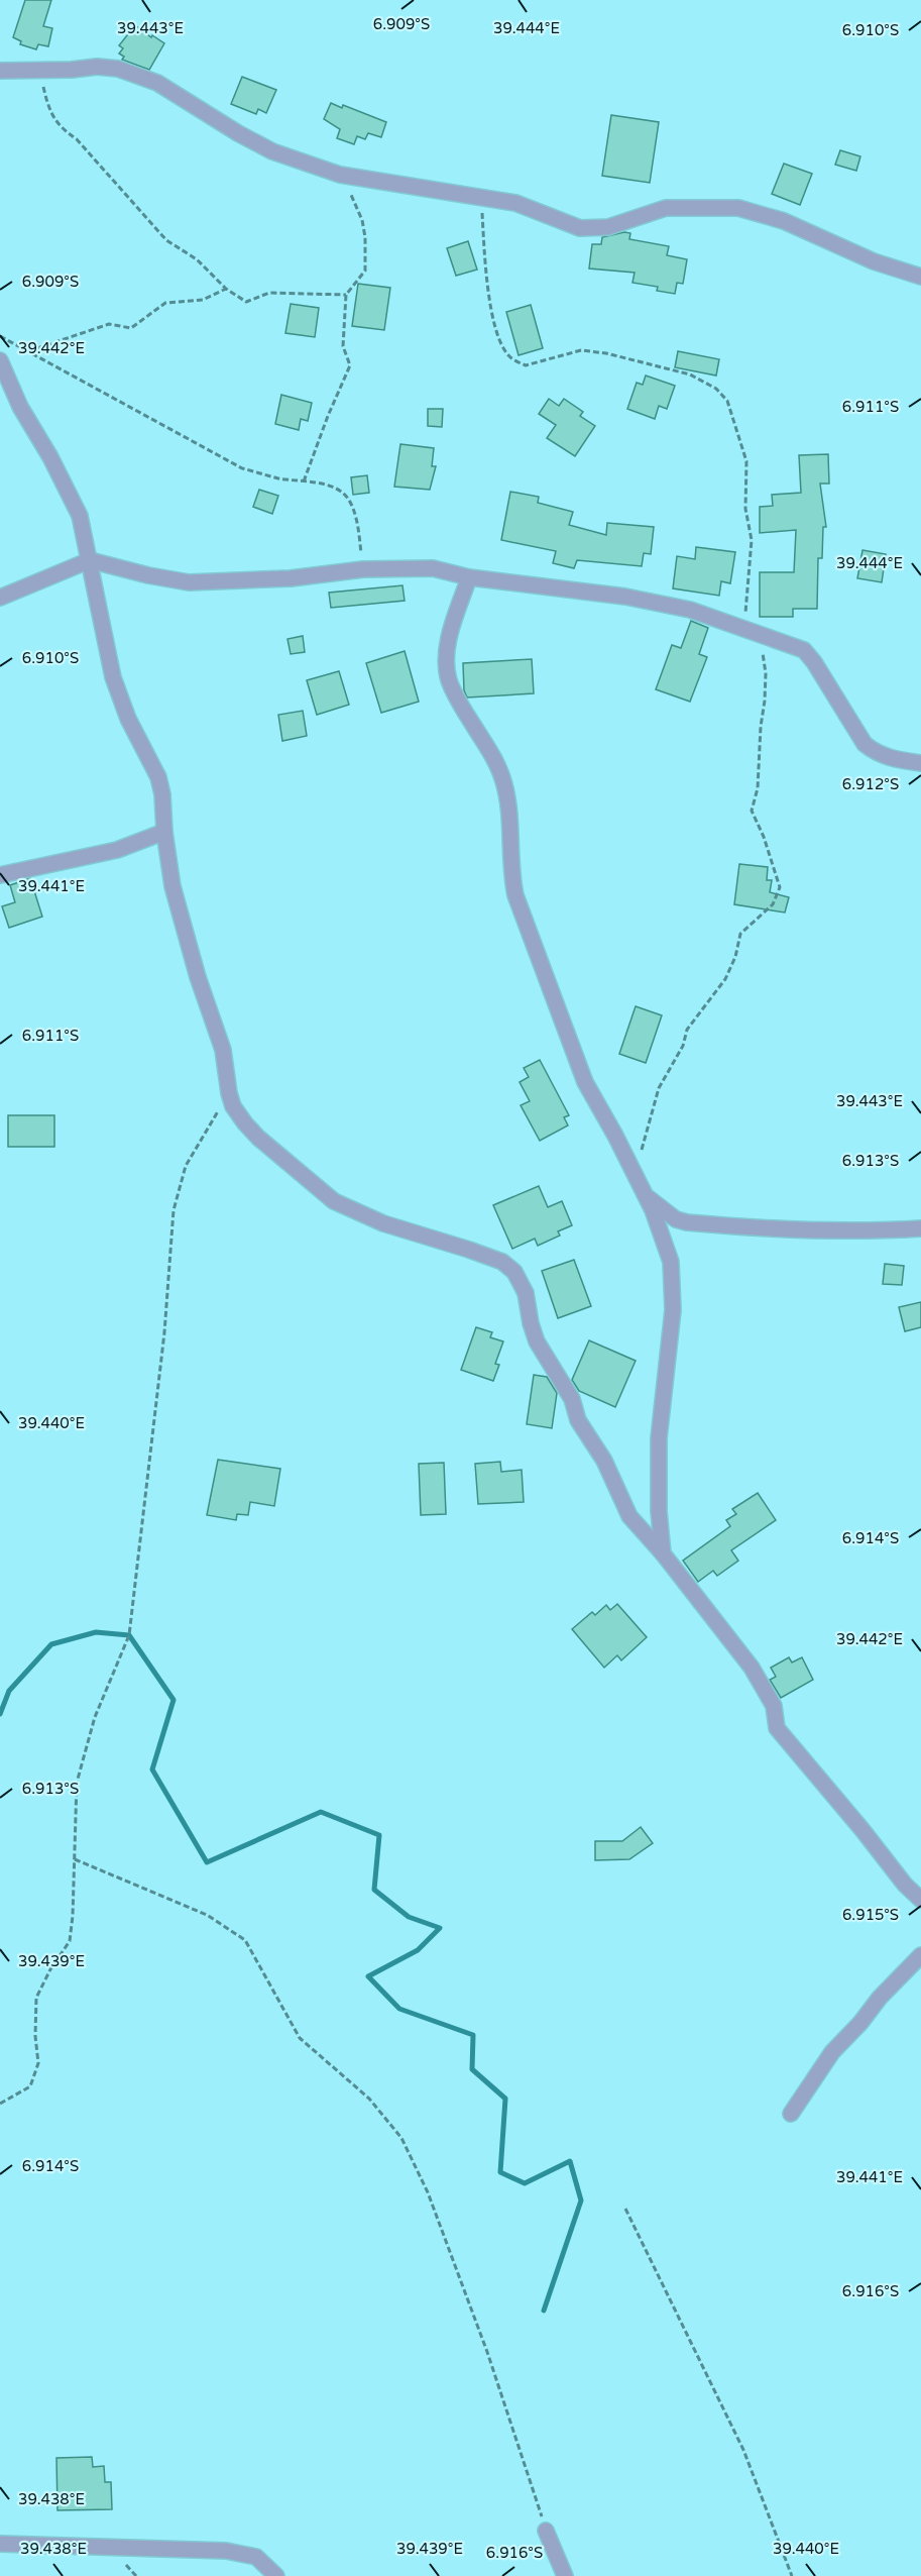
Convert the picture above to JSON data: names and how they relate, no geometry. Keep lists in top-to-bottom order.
{
  "coordinates": [
    "6.909°S",
    "39.443°E",
    "39.444°E",
    "6.910°S",
    "39.442°E",
    "6.911°S",
    "6.912°S",
    "39.441°E",
    "6.913°S",
    "39.440°E",
    "6.914°S",
    "6.915°S",
    "39.439°E",
    "6.916°S",
    "39.438°E"
  ]
}
